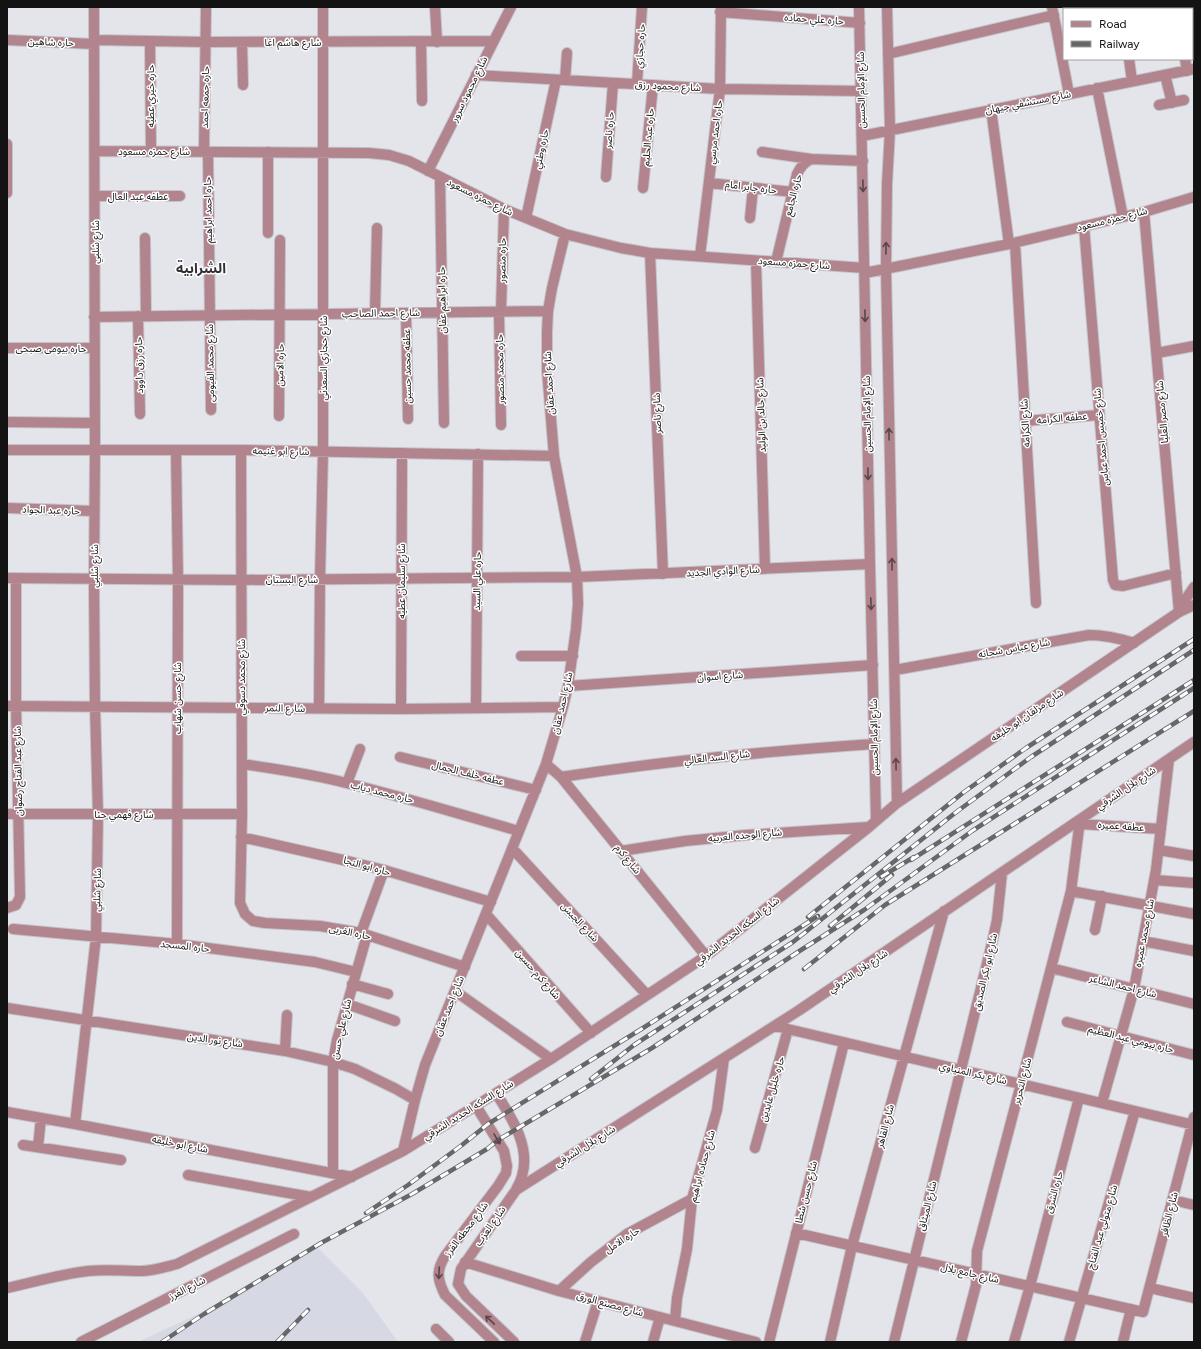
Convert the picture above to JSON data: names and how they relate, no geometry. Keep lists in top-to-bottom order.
{
  "streets": {
    "street": [
      "حاره علي حماده",
      "حاره شاهين",
      "شارع هاشم اغا",
      "حاره حجازي",
      "شارع محمود رزق",
      "شارع محمود سرور",
      "شارع الإمام الحسين",
      "حاره خيري عطيه",
      "حاره جمعه احمد",
      "شارع مستشفي جيهان",
      "حاره ناصر",
      "حاره احمد مرسي",
      "حاره عبد الحليم",
      "حاره وطني",
      "شارع حمزه مسعود",
      "حاره جابر امام",
      "حاره الجامع",
      "عطفه عبد العال",
      "حاره احمد ابراهيم",
      "شارع شلبي",
      "حاره منصور",
      "حاره ابراهيم عفان",
      "شارع احمد الصاحب",
      "حاره بيومى صبحى",
      "شارع حجازي السعدني",
      "شارع محمد الفيومى",
      "حاره رزق داوود",
      "حاره الامين",
      "عطفه محمد حسين",
      "حاره محمد منصور",
      "شارع احمد عفان",
      "شارع مصر العليا",
      "شارع ناصر",
      "شارع خالد بن الوليد",
      "عطفه الكرامه",
      "شارع الكرامه",
      "شارع خميس احمد عباس",
      "شارع ابو غنيمه",
      "حاره عبد الجواد",
      "شارع الوادي الجديد",
      "شارع البستان",
      "شارع سليمان عطيه",
      "حاره علي السيد",
      "شارع عباس شحاته",
      "شارع اسوان",
      "شارع محمد دسوقي",
      "شارع حسن شهاب",
      "شارع النمر",
      "شارع مزلقان ابو خليفه",
      "شارع السد العالي",
      "شارع عبد الفتاح رضوان",
      "عطفه خلف الجمال",
      "شارع بلال الشرقي",
      "حاره محمد دياب",
      "شارع فهمي حنا",
      "عطفه عميره",
      "شارع الوحده العربيه",
      "شارع كرم",
      "حاره ابو النجا",
      "شارع الجيش",
      "شارع السكه الحديد الشرقي",
      "حاره الغربى",
      "شارع محمد عميره",
      "حاره المسجد",
      "شارع ابو بكر الصديق",
      "شارع كرم حسين",
      "شارع احمد الشاعر",
      "شارع علي حسن",
      "حاره بيومي عبد العظيم",
      "شارع نور الدين",
      "شارع بكر المنياوي",
      "شارع التحرير",
      "حاره خليل عابدين",
      "شارع القاهر",
      "شارع ابو خليفه",
      "شارع حماده ابراهيم",
      "شارع حسن شطا",
      "حاره الشرق",
      "شارع الميثاق",
      "شارع الظافر",
      "شارع العزب",
      "شارع متولي عبد الفتاح",
      "شارع محطه الفرز",
      "حاره الامل",
      "شارع جامع بلال",
      "شارع الفرز",
      "شارع مصنع الورق"
    ]
  },
  "crossings": [
    ["حاره علي حماده", "شارع الإمام الحسين"],
    ["حاره علي حماده", "حاره احمد مرسي"],
    ["حاره شاهين", "شارع هاشم اغا"],
    ["حاره شاهين", "شارع شلبي"],
    ["شارع هاشم اغا", "شارع محمود سرور"],
    ["شارع هاشم اغا", "حاره خيري عطيه"],
    ["شارع هاشم اغا", "حاره جمعه احمد"],
    ["شارع هاشم اغا", "شارع شلبي"],
    ["شارع هاشم اغا", "شارع حجازي السعدني"],
    ["حاره حجازي", "شارع محمود رزق"],
    ["شارع محمود رزق", "شارع محمود سرور"],
    ["شارع محمود رزق", "شارع الإمام الحسين"],
    ["شارع محمود رزق", "حاره ناصر"],
    ["شارع محمود رزق", "حاره احمد مرسي"],
    ["شارع محمود رزق", "حاره عبد الحليم"],
    ["شارع محمود رزق", "حاره وطني"],
    ["شارع محمود سرور", "شارع حمزه مسعود"],
    ["شارع الإمام الحسين", "شارع مستشفي جيهان"],
    ["شارع الإمام الحسين", "شارع حمزه مسعود"],
    ["شارع الإمام الحسين", "شارع الوادي الجديد"],
    ["شارع الإمام الحسين", "شارع اسوان"],
    ["شارع الإمام الحسين", "شارع مزلقان ابو خليفه"],
    ["شارع الإمام الحسين", "شارع السد العالي"],
    ["شارع الإمام الحسين", "شارع الوحده العربيه"],
    ["شارع الإمام الحسين", "شارع السكه الحديد الشرقي"],
    ["حاره خيري عطيه", "شارع حمزه مسعود"],
    ["حاره جمعه احمد", "شارع حمزه مسعود"],
    ["حاره جمعه احمد", "حاره احمد ابراهيم"],
    ["شارع مستشفي جيهان", "شارع الكرامه"],
    ["حاره احمد مرسي", "شارع حمزه مسعود"],
    ["حاره احمد مرسي", "حاره جابر امام"],
    ["حاره وطني", "شارع حمزه مسعود"],
    ["شارع حمزه مسعود", "حاره الجامع"],
    ["شارع حمزه مسعود", "حاره احمد ابراهيم"],
    ["شارع حمزه مسعود", "شارع شلبي"],
    ["شارع حمزه مسعود", "حاره منصور"],
    ["شارع حمزه مسعود", "حاره ابراهيم عفان"],
    ["شارع حمزه مسعود", "شارع حجازي السعدني"],
    ["شارع حمزه مسعود", "شارع احمد عفان"],
    ["شارع حمزه مسعود", "شارع مصر العليا"],
    ["شارع حمزه مسعود", "شارع ناصر"],
    ["شارع حمزه مسعود", "شارع خالد بن الوليد"],
    ["شارع حمزه مسعود", "شارع الكرامه"],
    ["شارع حمزه مسعود", "شارع خميس احمد عباس"],
    ["حاره جابر امام", "حاره الجامع"],
    ["عطفه عبد العال", "شارع شلبي"],
    ["حاره احمد ابراهيم", "شارع احمد الصاحب"],
    ["حاره احمد ابراهيم", "شارع محمد الفيومى"],
    ["شارع شلبي", "شارع احمد الصاحب"],
    ["شارع شلبي", "حاره بيومى صبحى"],
    ["شارع شلبي", "شارع ابو غنيمه"],
    ["شارع شلبي", "حاره عبد الجواد"],
    ["شارع شلبي", "شارع البستان"],
    ["شارع شلبي", "شارع النمر"],
    ["شارع شلبي", "شارع فهمي حنا"],
    ["شارع شلبي", "حاره المسجد"],
    ["شارع شلبي", "شارع نور الدين"],
    ["شارع شلبي", "شارع ابو خليفه"],
    ["حاره منصور", "شارع احمد الصاحب"],
    ["حاره منصور", "حاره محمد منصور"],
    ["حاره ابراهيم عفان", "شارع احمد الصاحب"],
    ["شارع احمد الصاحب", "شارع حجازي السعدني"],
    ["شارع احمد الصاحب", "شارع محمد الفيومى"],
    ["شارع احمد الصاحب", "حاره رزق داوود"],
    ["شارع احمد الصاحب", "حاره الامين"],
    ["شارع احمد الصاحب", "عطفه محمد حسين"],
    ["شارع احمد الصاحب", "حاره محمد منصور"],
    ["شارع احمد الصاحب", "شارع احمد عفان"],
    ["شارع حجازي السعدني", "شارع ابو غنيمه"],
    ["شارع حجازي السعدني", "شارع البستان"],
    ["شارع حجازي السعدني", "شارع النمر"],
    ["شارع احمد عفان", "شارع ابو غنيمه"],
    ["شارع احمد عفان", "شارع الوادي الجديد"],
    ["شارع احمد عفان", "شارع البستان"],
    ["شارع احمد عفان", "شارع اسوان"],
    ["شارع احمد عفان", "شارع النمر"],
    ["شارع احمد عفان", "عطفه خلف الجمال"],
    ["شارع احمد عفان", "حاره محمد دياب"],
    ["شارع احمد عفان", "شارع كرم"],
    ["شارع احمد عفان", "حاره ابو النجا"],
    ["شارع احمد عفان", "شارع الجيش"],
    ["شارع احمد عفان", "شارع السكه الحديد الشرقي"],
    ["شارع احمد عفان", "حاره الغربى"],
    ["شارع احمد عفان", "شارع كرم حسين"],
    ["شارع احمد عفان", "شارع نور الدين"],
    ["شارع مصر العليا", "شارع خميس احمد عباس"],
    ["شارع مصر العليا", "شارع مزلقان ابو خليفه"],
    ["شارع ناصر", "شارع الوادي الجديد"],
    ["شارع خالد بن الوليد", "شارع الوادي الجديد"],
    ["عطفه الكرامه", "شارع الكرامه"],
    ["عطفه الكرامه", "شارع خميس احمد عباس"],
    ["شارع ابو غنيمه", "شارع سليمان عطيه"],
    ["شارع ابو غنيمه", "حاره علي السيد"],
    ["شارع ابو غنيمه", "شارع محمد دسوقي"],
    ["شارع ابو غنيمه", "شارع حسن شهاب"],
    ["شارع الوادي الجديد", "شارع البستان"],
    ["شارع البستان", "شارع سليمان عطيه"],
    ["شارع البستان", "حاره علي السيد"],
    ["شارع البستان", "شارع محمد دسوقي"],
    ["شارع البستان", "شارع حسن شهاب"],
    ["شارع البستان", "شارع عبد الفتاح رضوان"],
    ["شارع سليمان عطيه", "شارع النمر"],
    ["حاره علي السيد", "شارع النمر"],
    ["شارع عباس شحاته", "شارع مزلقان ابو خليفه"],
    ["شارع محمد دسوقي", "شارع النمر"],
    ["شارع محمد دسوقي", "حاره محمد دياب"],
    ["شارع محمد دسوقي", "شارع فهمي حنا"],
    ["شارع محمد دسوقي", "حاره ابو النجا"],
    ["شارع محمد دسوقي", "حاره الغربى"],
    ["شارع حسن شهاب", "شارع النمر"],
    ["شارع حسن شهاب", "شارع فهمي حنا"],
    ["شارع حسن شهاب", "حاره المسجد"],
    ["شارع النمر", "شارع عبد الفتاح رضوان"],
    ["شارع مزلقان ابو خليفه", "شارع الوحده العربيه"],
    ["شارع مزلقان ابو خليفه", "شارع السكه الحديد الشرقي"],
    ["شارع السد العالي", "شارع كرم"],
    ["شارع عبد الفتاح رضوان", "شارع فهمي حنا"],
    ["شارع بلال الشرقي", "عطفه عميره"],
    ["شارع بلال الشرقي", "شارع محمد عميره"],
    ["شارع بلال الشرقي", "شارع ابو بكر الصديق"],
    ["شارع بلال الشرقي", "شارع بكر المنياوي"],
    ["شارع بلال الشرقي", "شارع التحرير"],
    ["شارع بلال الشرقي", "شارع القاهر"],
    ["شارع بلال الشرقي", "شارع حماده ابراهيم"],
    ["شارع بلال الشرقي", "شارع العزب"],
    ["عطفه عميره", "شارع محمد عميره"],
    ["عطفه عميره", "شارع التحرير"],
    ["شارع الوحده العربيه", "شارع كرم"],
    ["شارع الوحده العربيه", "شارع السكه الحديد الشرقي"],
    ["شارع كرم", "شارع السكه الحديد الشرقي"],
    ["حاره ابو النجا", "شارع علي حسن"],
    ["شارع الجيش", "شارع السكه الحديد الشرقي"],
    ["شارع السكه الحديد الشرقي", "شارع كرم حسين"],
    ["شارع السكه الحديد الشرقي", "شارع ابو خليفه"],
    ["شارع السكه الحديد الشرقي", "شارع العزب"],
    ["شارع السكه الحديد الشرقي", "شارع محطه الفرز"],
    ["حاره الغربى", "شارع علي حسن"],
    ["شارع محمد عميره", "شارع احمد الشاعر"],
    ["شارع محمد عميره", "حاره بيومي عبد العظيم"],
    ["شارع محمد عميره", "شارع بكر المنياوي"],
    ["حاره المسجد", "شارع علي حسن"],
    ["شارع ابو بكر الصديق", "شارع بكر المنياوي"],
    ["شارع ابو بكر الصديق", "شارع الميثاق"],
    ["شارع احمد الشاعر", "شارع التحرير"],
    ["شارع علي حسن", "شارع نور الدين"],
    ["شارع علي حسن", "شارع ابو خليفه"],
    ["شارع بكر المنياوي", "شارع التحرير"],
    ["شارع بكر المنياوي", "حاره خليل عابدين"],
    ["شارع بكر المنياوي", "شارع القاهر"],
    ["شارع بكر المنياوي", "شارع حسن شطا"],
    ["شارع بكر المنياوي", "حاره الشرق"],
    ["شارع بكر المنياوي", "شارع الميثاق"],
    ["شارع بكر المنياوي", "شارع الظافر"],
    ["شارع بكر المنياوي", "شارع متولي عبد الفتاح"],
    ["شارع التحرير", "شارع جامع بلال"],
    ["شارع القاهر", "شارع جامع بلال"],
    ["شارع حماده ابراهيم", "حاره الامل"],
    ["شارع حماده ابراهيم", "شارع مصنع الورق"],
    ["شارع حسن شطا", "شارع جامع بلال"],
    ["حاره الشرق", "شارع جامع بلال"],
    ["شارع الميثاق", "شارع جامع بلال"],
    ["شارع الظافر", "شارع جامع بلال"],
    ["شارع العزب", "شارع مصنع الورق"],
    ["شارع متولي عبد الفتاح", "شارع جامع بلال"],
    ["حاره الامل", "شارع مصنع الورق"]
  ],
  "one_way": ["شارع محطه الفرز"],
  "districts": ["الشرابية"],
  "legend": ["Road", "Railway"]
}
